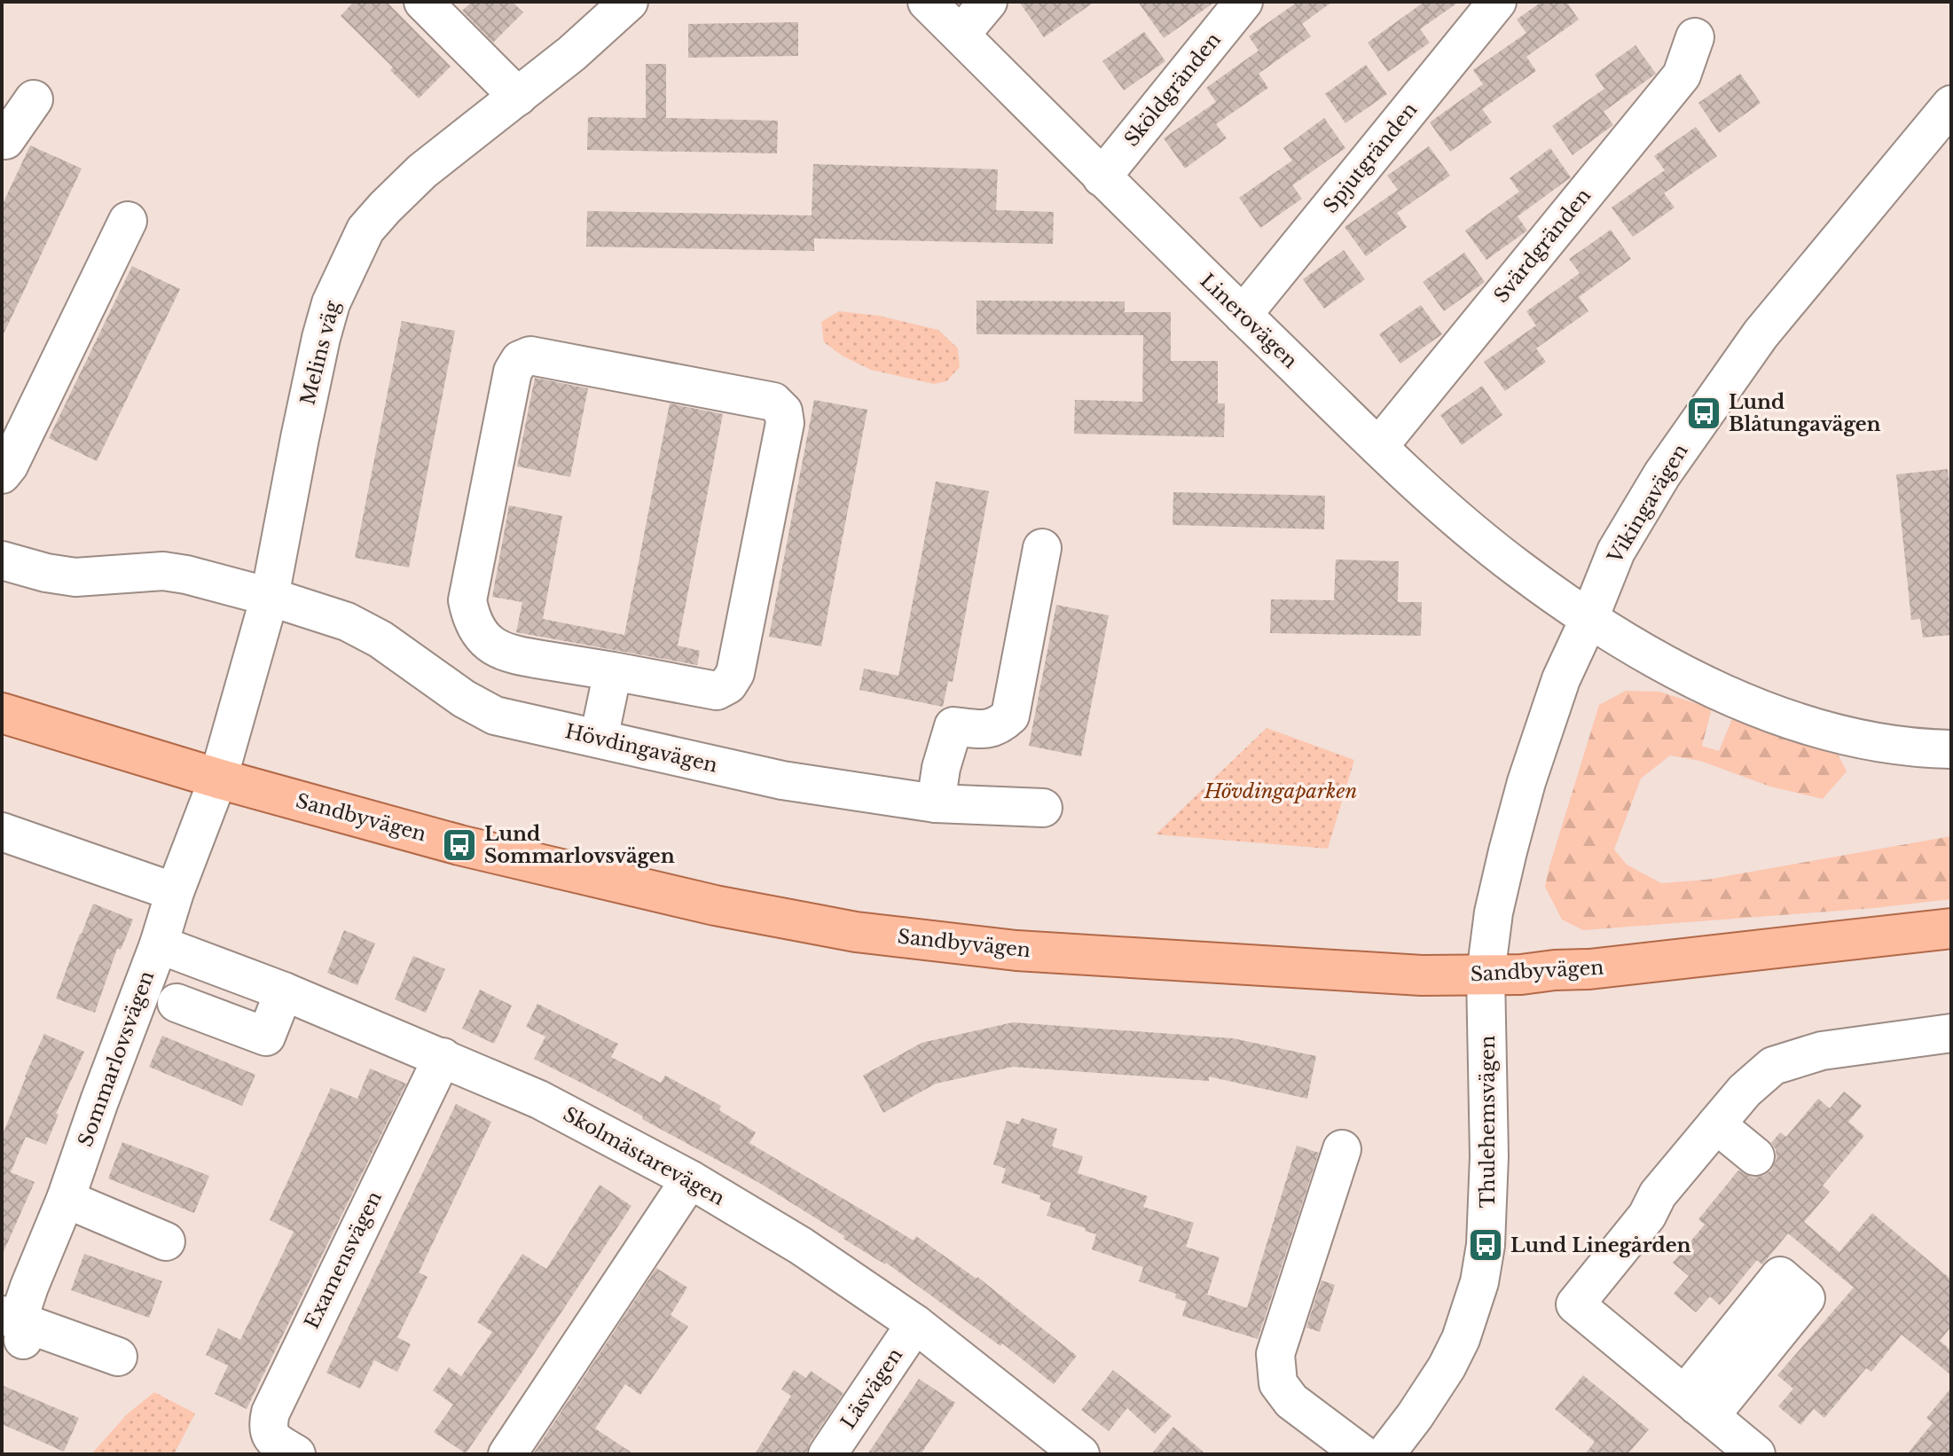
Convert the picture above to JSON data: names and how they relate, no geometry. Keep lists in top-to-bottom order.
{
  "streets": {
    "main road": ["Sandbyvägen"],
    "street": [
      "Sköldgränden",
      "Spjutgränden",
      "Svärdgränden",
      "Linerovägen",
      "Melins väg",
      "Vikingavägen",
      "Hövdingavägen",
      "Sommarlovsvägen",
      "Thulehemsvägen",
      "Skolmästarevägen",
      "Examensvägen",
      "Läsvägen"
    ]
  },
  "crossings": [
    ["Sköldgränden", "Linerovägen"],
    ["Spjutgränden", "Linerovägen"],
    ["Svärdgränden", "Linerovägen"],
    ["Linerovägen", "Vikingavägen"],
    ["Melins väg", "Hövdingavägen"],
    ["Melins väg", "Sandbyvägen"],
    ["Melins väg", "Sommarlovsvägen"],
    ["Vikingavägen", "Sandbyvägen"],
    ["Vikingavägen", "Thulehemsvägen"],
    ["Sandbyvägen", "Sommarlovsvägen"],
    ["Sandbyvägen", "Thulehemsvägen"],
    ["Sommarlovsvägen", "Skolmästarevägen"],
    ["Skolmästarevägen", "Examensvägen"],
    ["Skolmästarevägen", "Läsvägen"]
  ],
  "parks": ["Hövdingaparken"],
  "places": {
    "bus stop": ["Lund Blåtungavägen", "Lund Sommarlovsvägen", "Lund Linegården"]
  }
}
